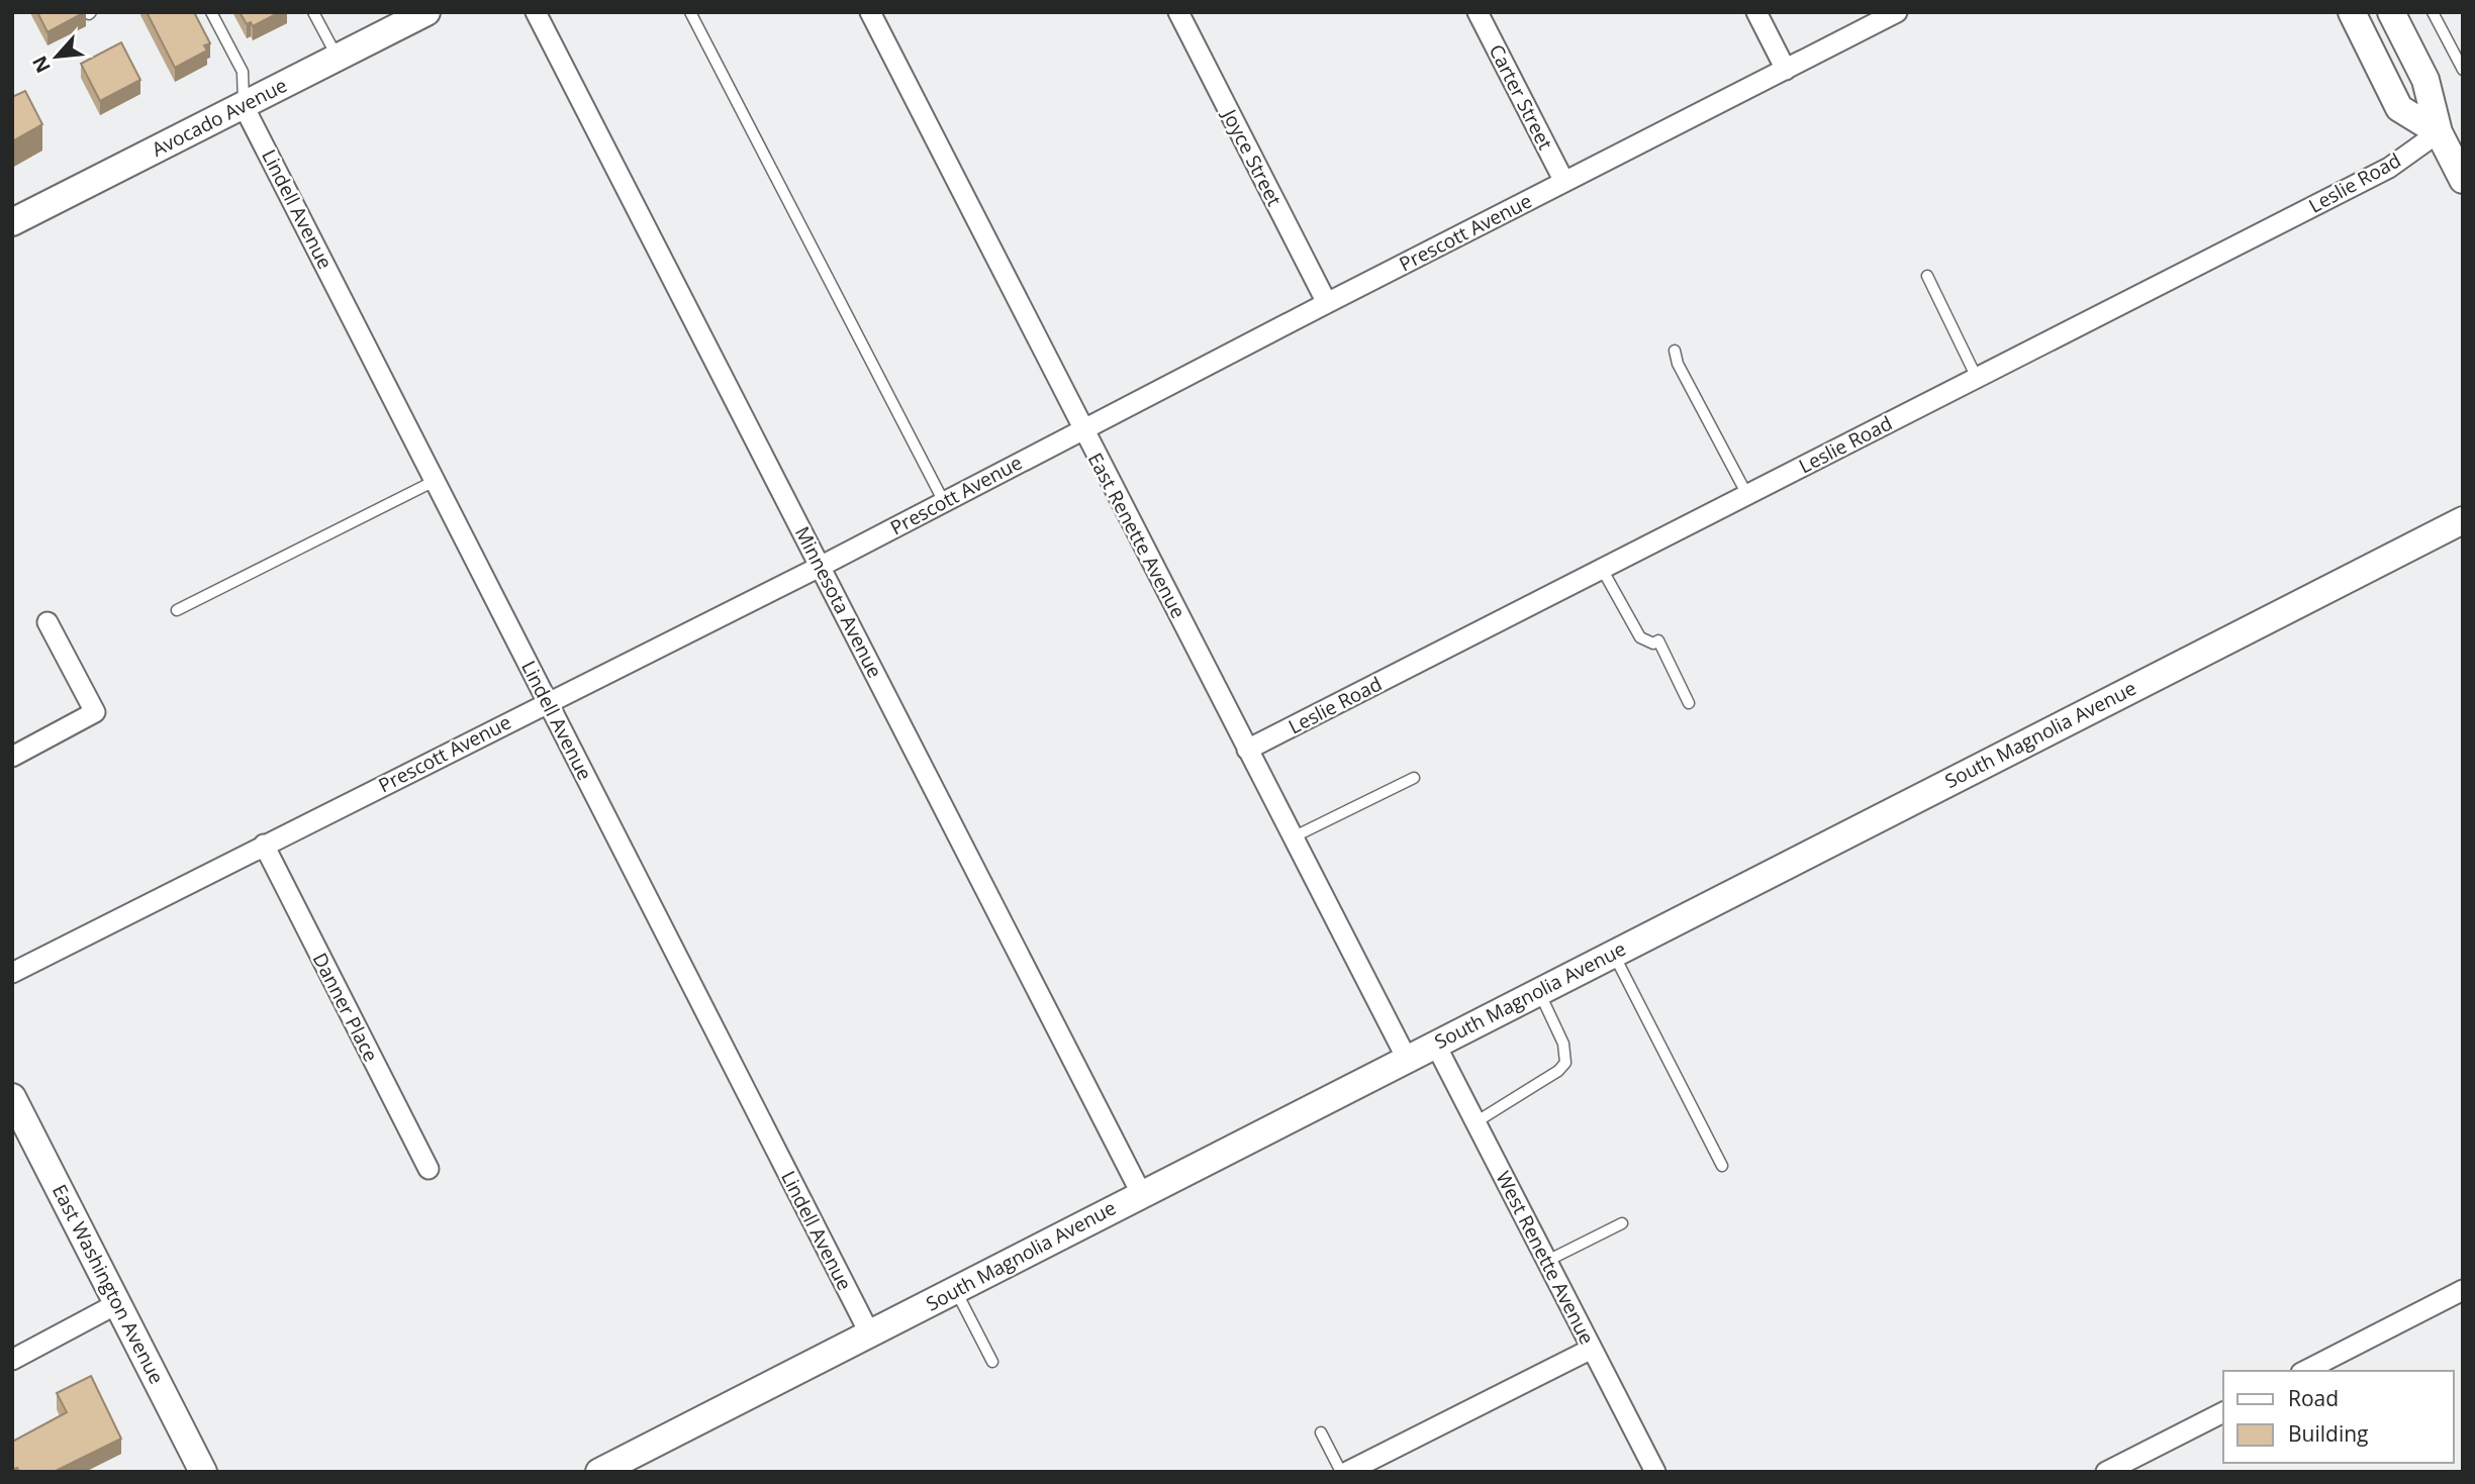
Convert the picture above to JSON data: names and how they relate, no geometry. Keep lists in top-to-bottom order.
{
  "streets": {
    "main road": ["Avocado Avenue", "South Magnolia Avenue", "East Washington Avenue"],
    "street": [
      "Carter Street",
      "Joyce Street",
      "Leslie Road",
      "Lindell Avenue",
      "Prescott Avenue",
      "East Renette Avenue",
      "Minnesota Avenue",
      "Danner Place",
      "West Renette Avenue"
    ]
  },
  "crossings": [
    ["Carter Street", "Prescott Avenue"],
    ["Avocado Avenue", "Lindell Avenue"],
    ["Joyce Street", "Prescott Avenue"],
    ["Leslie Road", "East Renette Avenue"],
    ["Lindell Avenue", "Prescott Avenue"],
    ["Lindell Avenue", "South Magnolia Avenue"],
    ["Prescott Avenue", "East Renette Avenue"],
    ["Prescott Avenue", "Minnesota Avenue"],
    ["Prescott Avenue", "Danner Place"],
    ["East Renette Avenue", "South Magnolia Avenue"],
    ["Minnesota Avenue", "South Magnolia Avenue"],
    ["South Magnolia Avenue", "West Renette Avenue"]
  ],
  "legend": ["Road", "Building"],
  "north": "bottom left"
}
